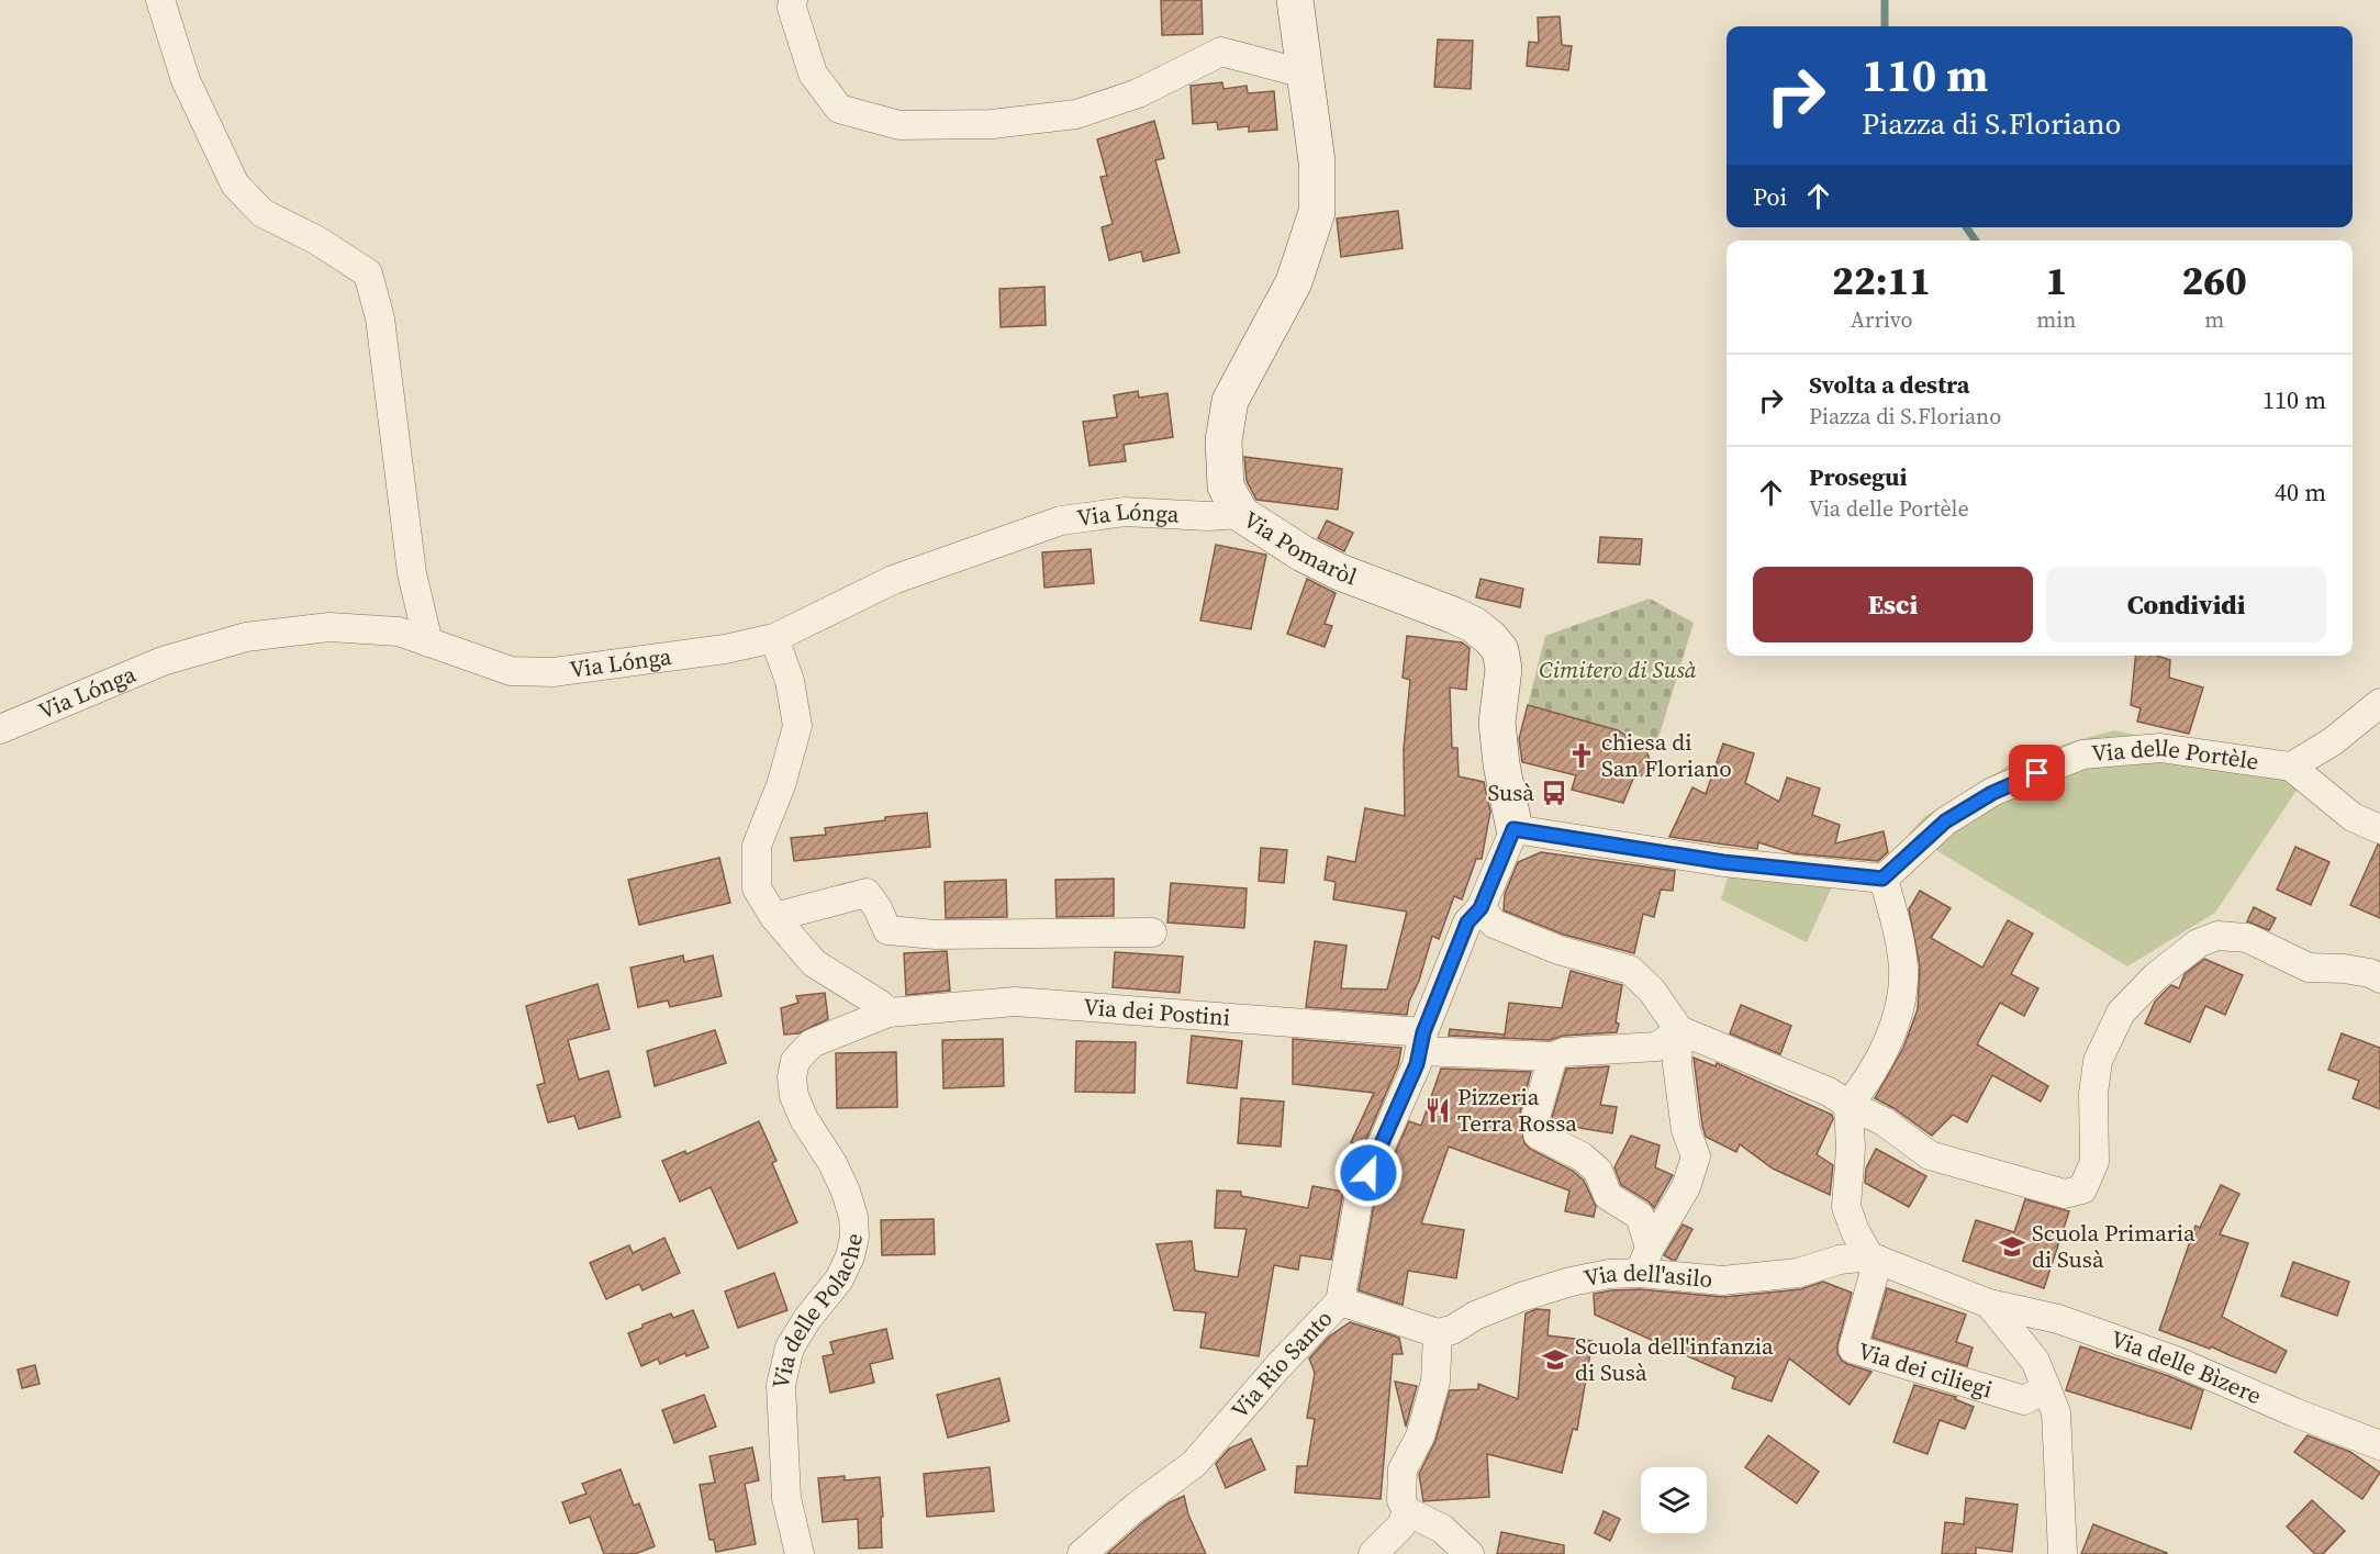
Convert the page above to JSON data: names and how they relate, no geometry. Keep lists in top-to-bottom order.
{
  "streets": {
    "street": [
      "Via Lónga",
      "Via Pomaròl",
      "Via delle Portèle",
      "Via dei Postini",
      "Via dell'asilo",
      "Via delle Polache",
      "Via Rio Santo",
      "Via dei ciliegi",
      "Via delle Bìzere"
    ]
  },
  "crossings": [
    ["Via Lónga", "Via Pomaròl"],
    ["Via Pomaròl", "Via Rio Santo"],
    ["Via dei Postini", "Via delle Polache"],
    ["Via dei Postini", "Via Rio Santo"],
    ["Via dell'asilo", "Via dei ciliegi"]
  ],
  "parks": ["Cimitero di Susà"],
  "places": {
    "church": ["chiesa di San Floriano"],
    "bus stop": ["Susà"],
    "restaurant": ["Pizzeria Terra Rossa"],
    "school or university": ["Scuola Primaria di Susà", "Scuola dell'infanzia di Susà"]
  },
  "page": {
    "turn": ["110 m", "Piazza di S.Floriano"],
    "then": "Poi",
    "eta": [
      "22:11",
      "Arrivo",
      "1",
      "min",
      "260",
      "m"
    ],
    "list": [
      {
        "name": "Svolta a destra",
        "note": "Piazza di S.Floriano",
        "value": "110 m"
      },
      {
        "name": "Prosegui",
        "note": "Via delle Portèle",
        "value": "40 m"
      }
    ],
    "buttons": ["Esci", "Condividi"]
  }
}
